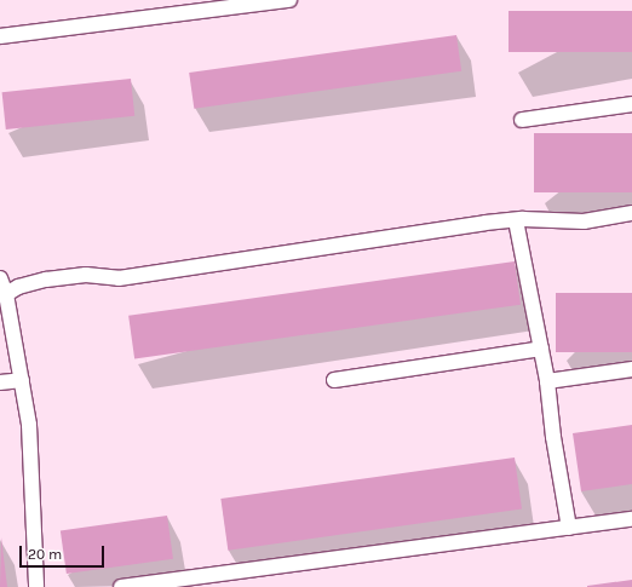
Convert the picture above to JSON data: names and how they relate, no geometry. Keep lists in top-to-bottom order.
{
  "scale_bar": "20 m"
}
